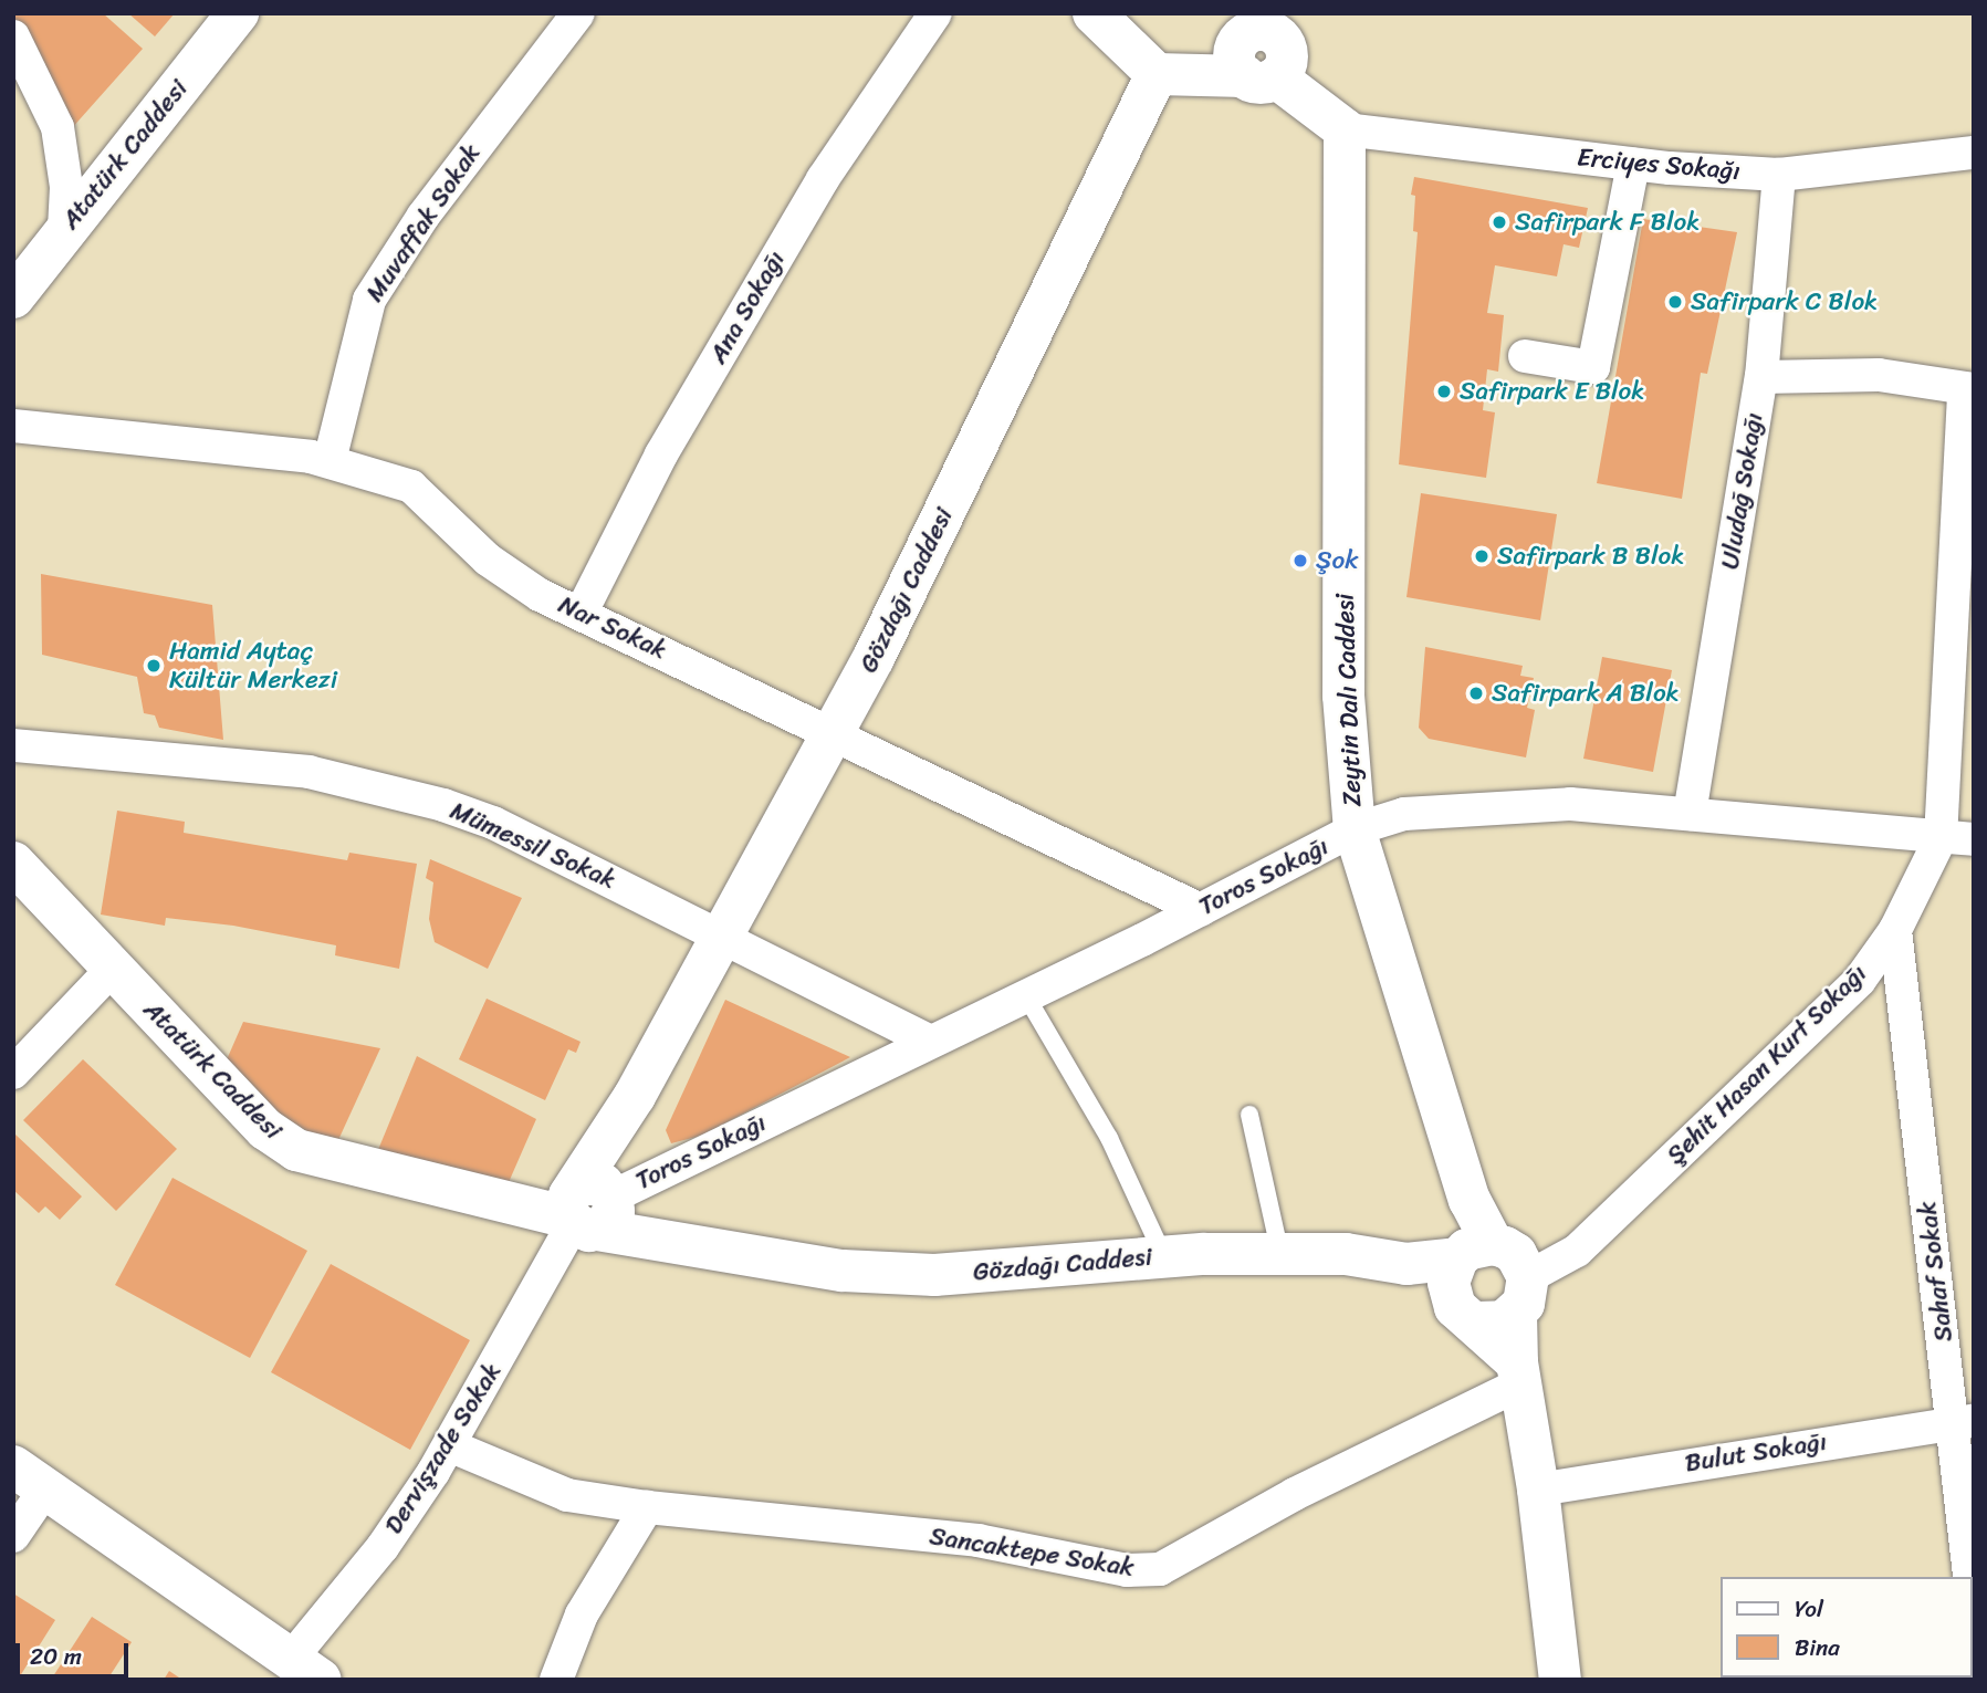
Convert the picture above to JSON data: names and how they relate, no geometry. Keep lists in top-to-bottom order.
{
  "streets": {
    "street": [
      "Atatürk Caddesi",
      "Erciyes Sokağı",
      "Muvaffak Sokak",
      "Ana Sokağı",
      "Uludağ Sokağı",
      "Gözdağı Caddesi",
      "Nar Sokak",
      "Zeytin Dalı Caddesi",
      "Mümessil Sokak",
      "Toros Sokağı",
      "Şehit Hasan Kurt Sokağı",
      "Sahaf Sokak",
      "Dervişzade Sokak",
      "Bulut Sokağı",
      "Sancaktepe Sokak"
    ]
  },
  "crossings": [
    ["Atatürk Caddesi", "Gözdağı Caddesi"],
    ["Atatürk Caddesi", "Toros Sokağı"],
    ["Atatürk Caddesi", "Dervişzade Sokak"],
    ["Erciyes Sokağı", "Zeytin Dalı Caddesi"],
    ["Muvaffak Sokak", "Nar Sokak"],
    ["Ana Sokağı", "Nar Sokak"],
    ["Uludağ Sokağı", "Toros Sokağı"],
    ["Uludağ Sokağı", "Şehit Hasan Kurt Sokağı"],
    ["Gözdağı Caddesi", "Nar Sokak"],
    ["Gözdağı Caddesi", "Zeytin Dalı Caddesi"],
    ["Gözdağı Caddesi", "Mümessil Sokak"],
    ["Gözdağı Caddesi", "Toros Sokağı"],
    ["Gözdağı Caddesi", "Şehit Hasan Kurt Sokağı"],
    ["Gözdağı Caddesi", "Dervişzade Sokak"],
    ["Nar Sokak", "Toros Sokağı"],
    ["Zeytin Dalı Caddesi", "Toros Sokağı"],
    ["Zeytin Dalı Caddesi", "Şehit Hasan Kurt Sokağı"],
    ["Mümessil Sokak", "Toros Sokağı"],
    ["Toros Sokağı", "Şehit Hasan Kurt Sokağı"],
    ["Toros Sokağı", "Dervişzade Sokak"],
    ["Şehit Hasan Kurt Sokağı", "Sahaf Sokak"],
    ["Sahaf Sokak", "Bulut Sokağı"],
    ["Dervişzade Sokak", "Sancaktepe Sokak"]
  ],
  "places": [
    "Safirpark F Blok",
    "Safirpark C Blok",
    "Safirpark E Blok",
    "Safirpark B Blok",
    "Şok",
    "Hamid Aytaç Kültür Merkezi",
    "Safirpark A Blok"
  ],
  "legend": ["Yol", "Bina"],
  "scale_bar": "20 m"
}
